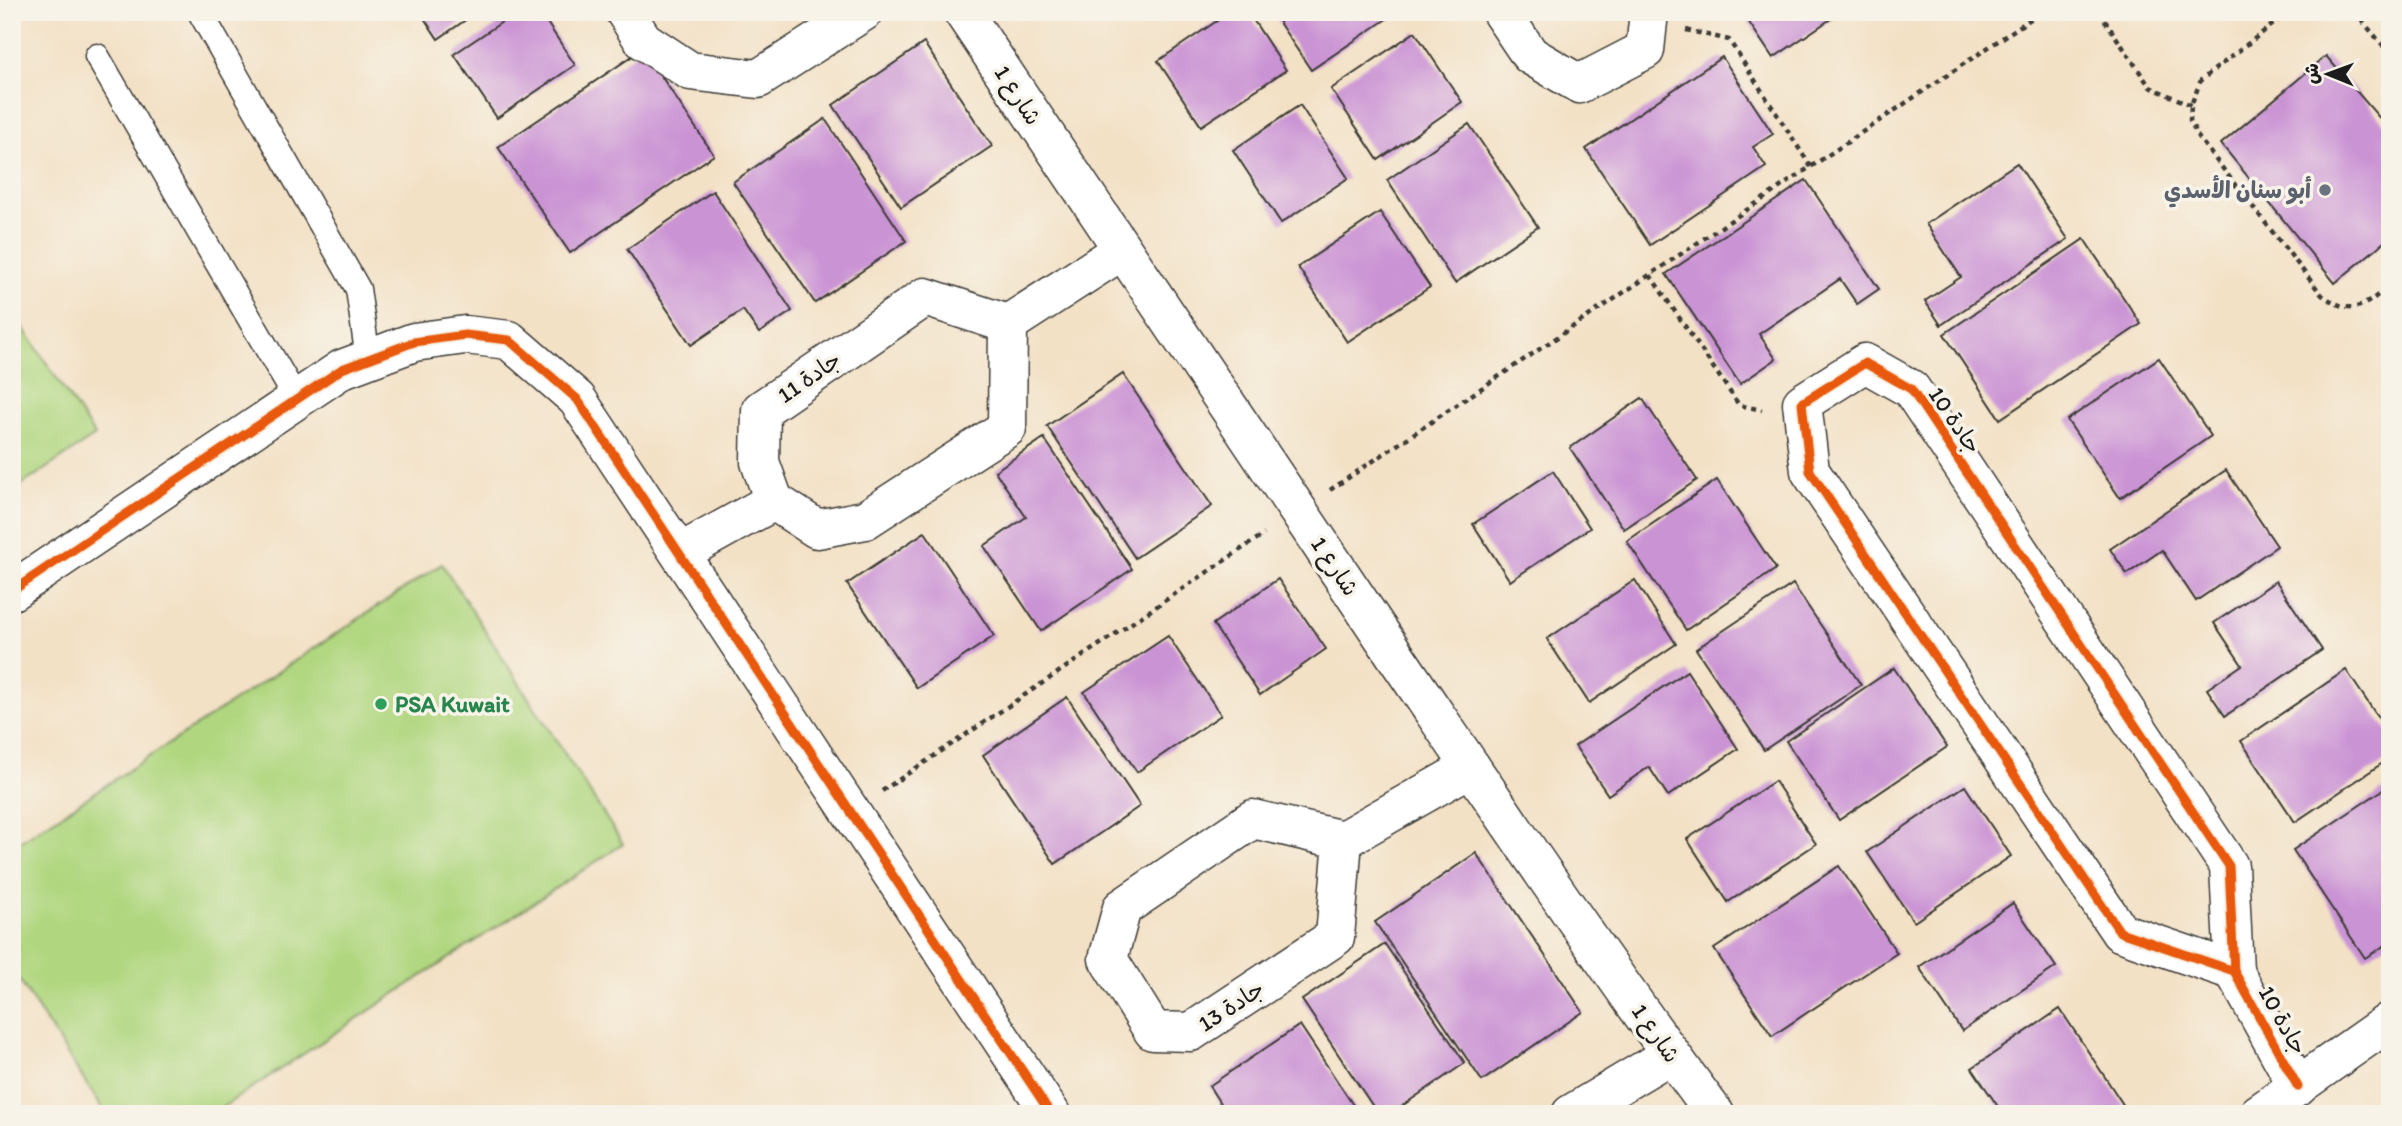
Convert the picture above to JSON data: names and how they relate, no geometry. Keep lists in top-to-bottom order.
{
  "streets": {
    "street": [
      "شارع 1",
      "جادة 11",
      "جادة 10",
      "جادة 13"
    ]
  },
  "places": ["أبو سنان الأسدي", "PSA Kuwait"],
  "north": "left"
}
